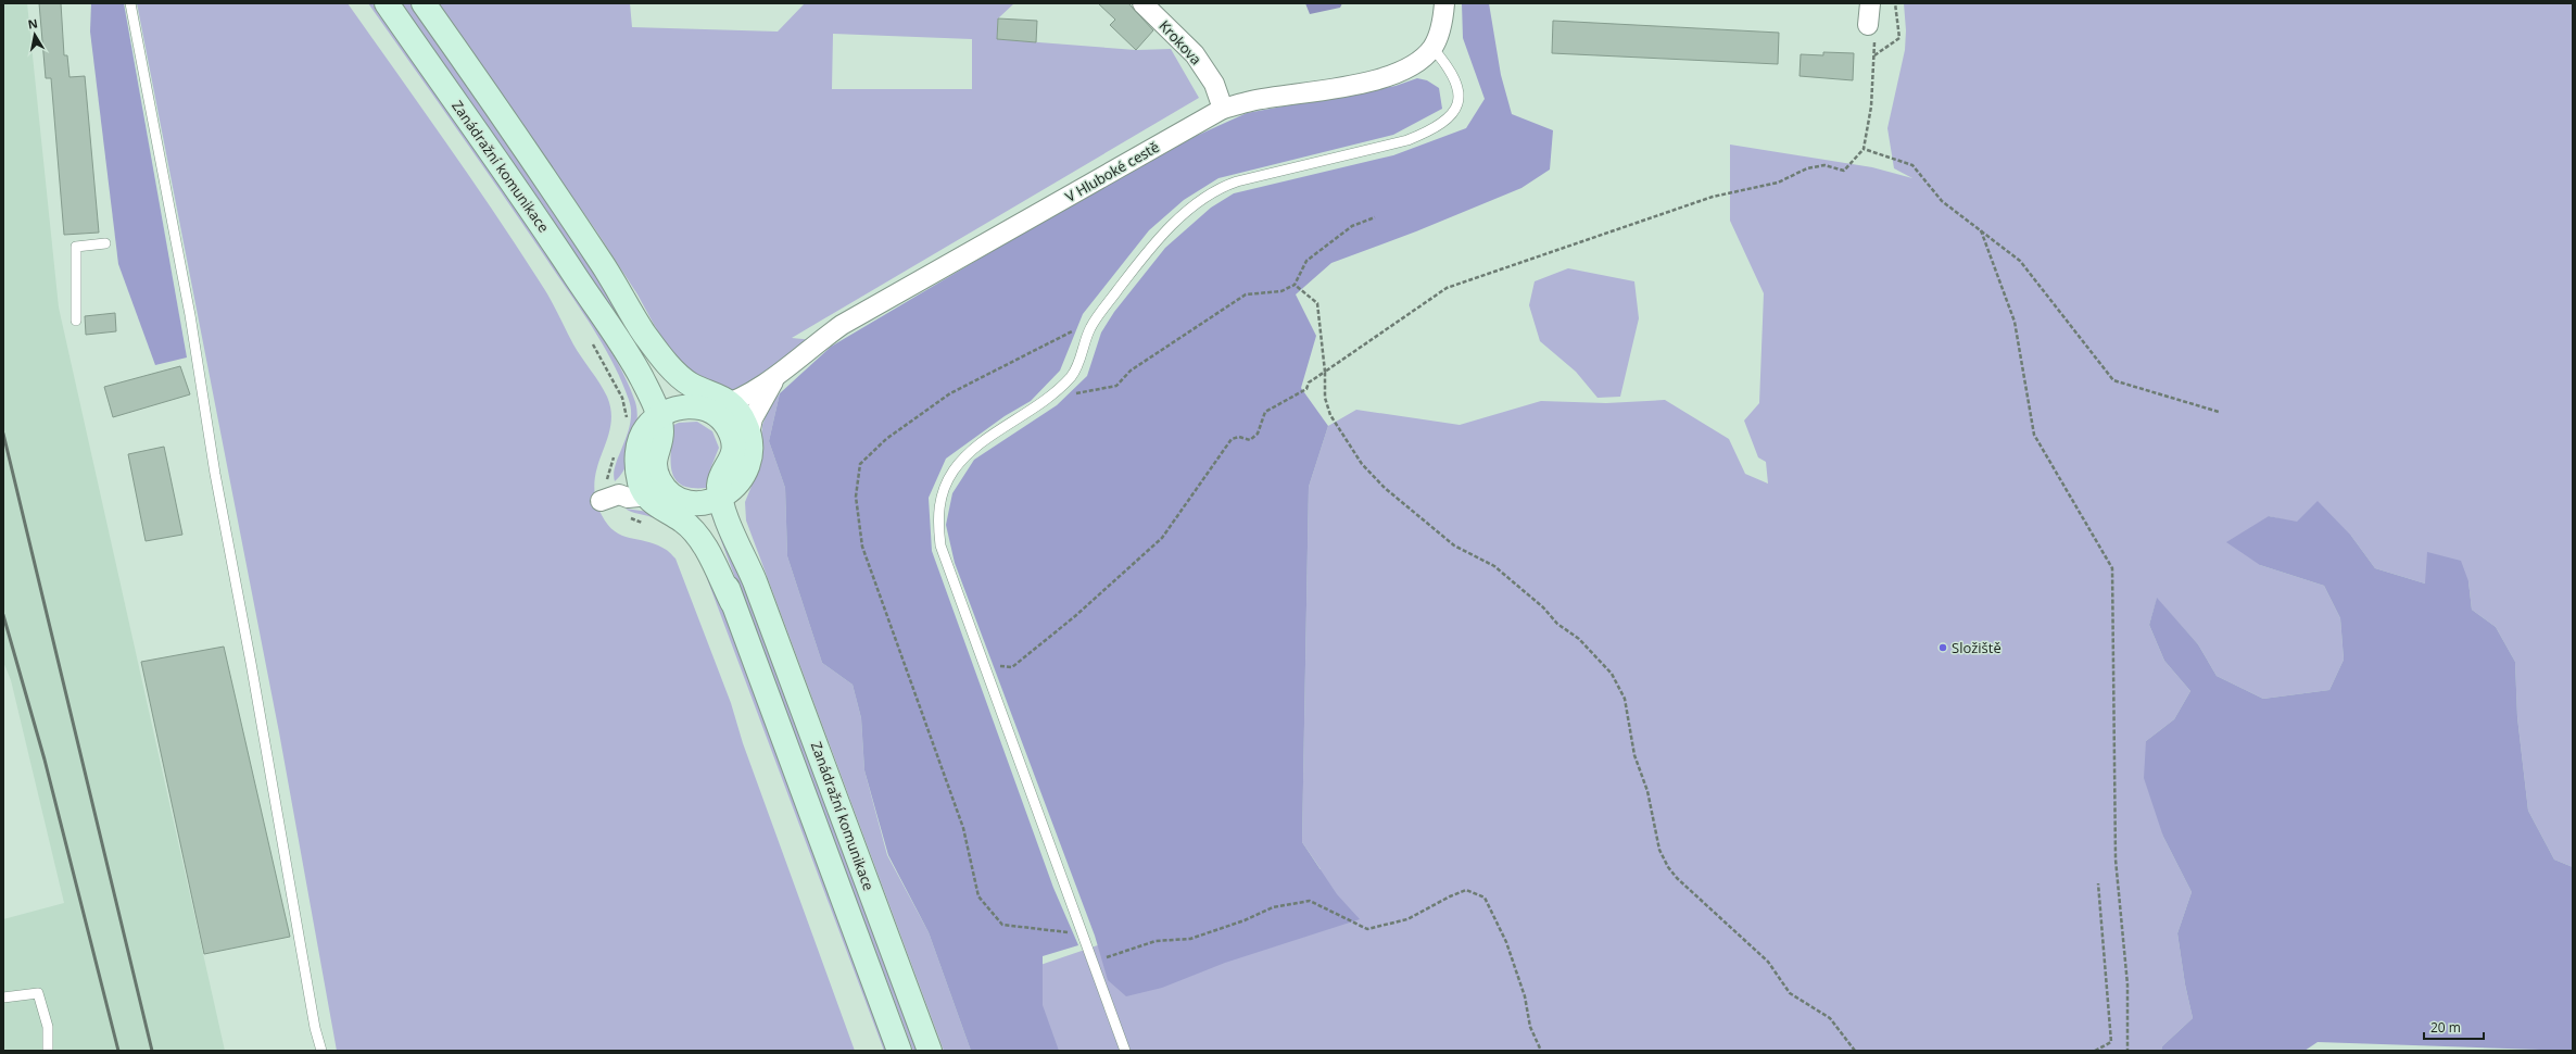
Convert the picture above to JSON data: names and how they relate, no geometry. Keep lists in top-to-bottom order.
{
  "streets": {
    "main road": ["Zanádražní komunikace"],
    "street": ["Krokova", "V Hluboké cestě"]
  },
  "crossings": [
    ["Krokova", "V Hluboké cestě"],
    ["Zanádražní komunikace", "V Hluboké cestě"]
  ],
  "places": ["Složiště"],
  "scale_bar": "20 m",
  "north": "top"
}
